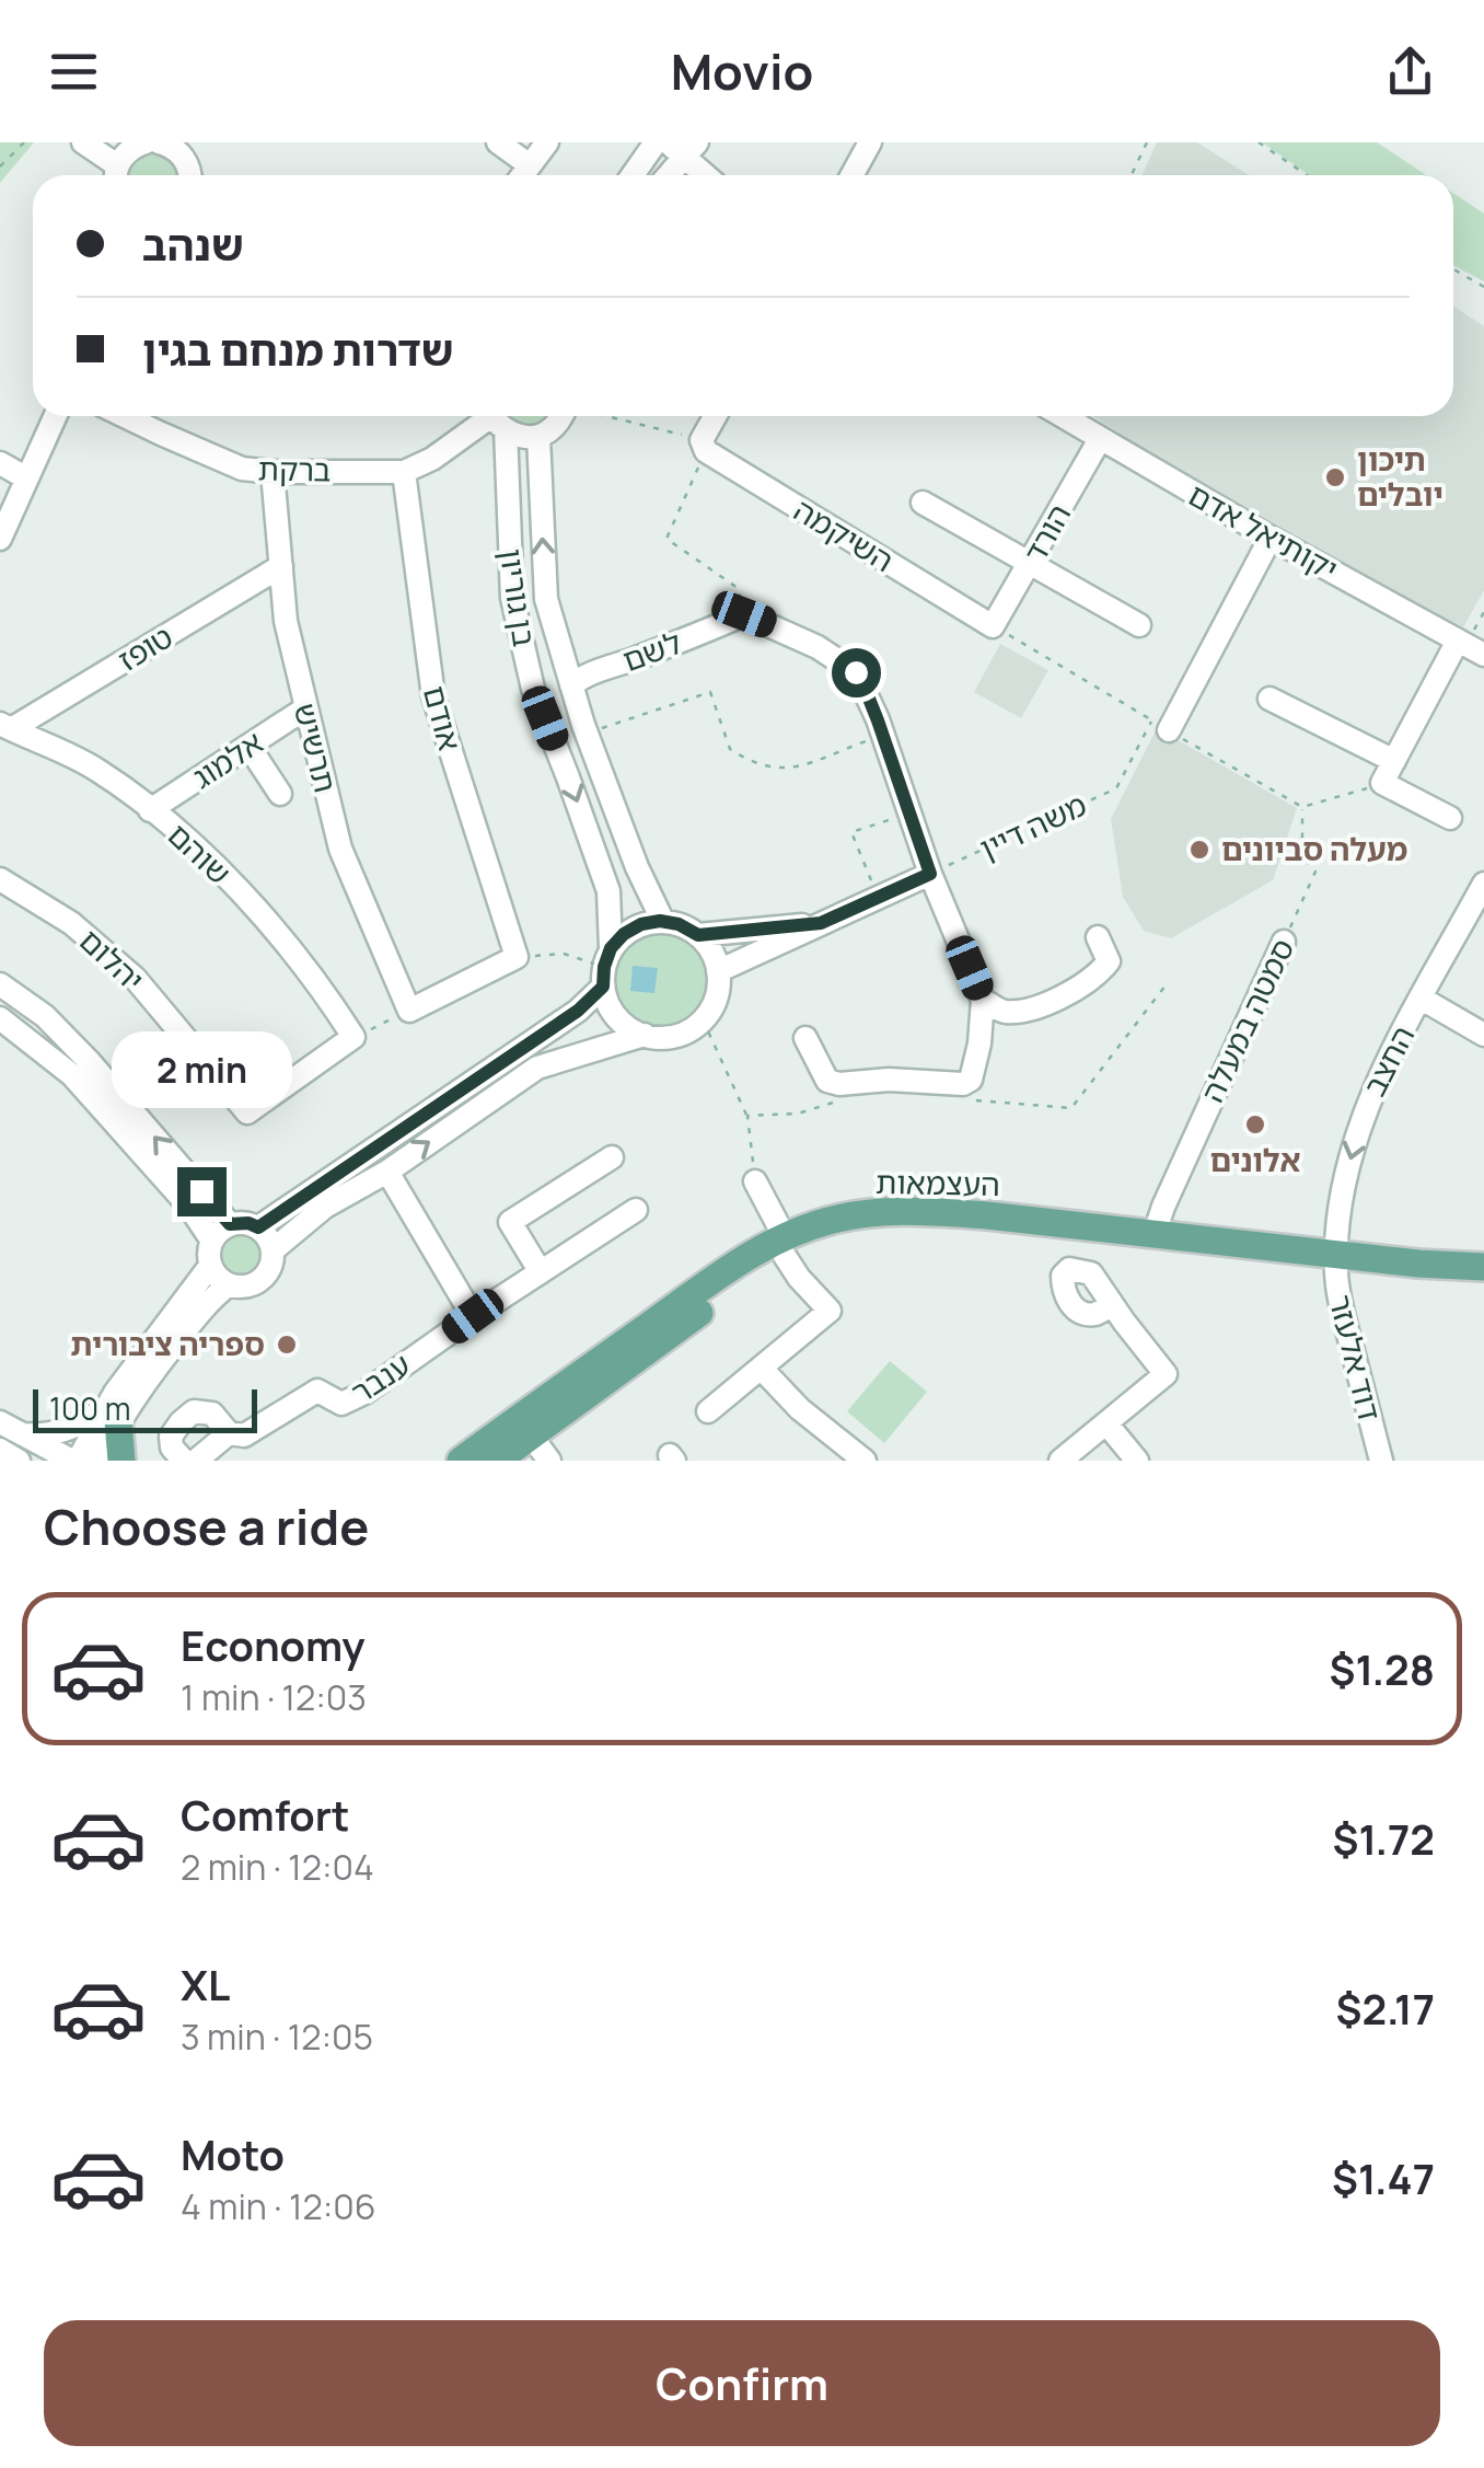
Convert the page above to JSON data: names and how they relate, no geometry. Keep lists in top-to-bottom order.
{
  "streets": {
    "main road": ["העצמאות"],
    "street": [
      "ברקת",
      "יקותיאל אדם",
      "הורד",
      "השיקמה",
      "בן גוריון",
      "טופז",
      "לשם",
      "אודם",
      "תרשיש",
      "אלמוג",
      "שוהם",
      "יהלום",
      "סמטה במעלה",
      "החצב",
      "דוד אלעזר",
      "ענבר"
    ],
    "path": ["משה דיין"]
  },
  "crossings": [
    ["ברקת", "בן גוריון"],
    ["ברקת", "אודם"],
    ["ברקת", "תרשיש"],
    ["יקותיאל אדם", "הורד"],
    ["הורד", "השיקמה"],
    ["טופז", "תרשיש"],
    ["טופז", "שוהם"],
    ["תרשיש", "אלמוג"],
    ["אלמוג", "שוהם"],
    ["שוהם", "יהלום"],
    ["סמטה במעלה", "העצמאות"],
    ["החצב", "העצמאות"],
    ["החצב", "דוד אלעזר"],
    ["העצמאות", "דוד אלעזר"]
  ],
  "one_way": ["החצב"],
  "places": [
    "תיכון יובלים",
    "מעלה סביונים",
    "אלונים",
    "ספריה ציבורית"
  ],
  "scale_bar": "100 m",
  "page": {
    "header": "Movio",
    "banner": ["שנהב", "שדרות מנחם בגין"],
    "bubble": "2 min",
    "scale": "100 m",
    "heading": "Choose a ride",
    "list": [
      {
        "name": "Economy",
        "note": "1 min · 12:03",
        "value": "$1.28"
      },
      {
        "name": "Comfort",
        "note": "2 min · 12:04",
        "value": "$1.72"
      },
      {
        "name": "XL",
        "note": "3 min · 12:05",
        "value": "$2.17"
      },
      {
        "name": "Moto",
        "note": "4 min · 12:06",
        "value": "$1.47"
      }
    ],
    "buttons": "Confirm"
  }
}
